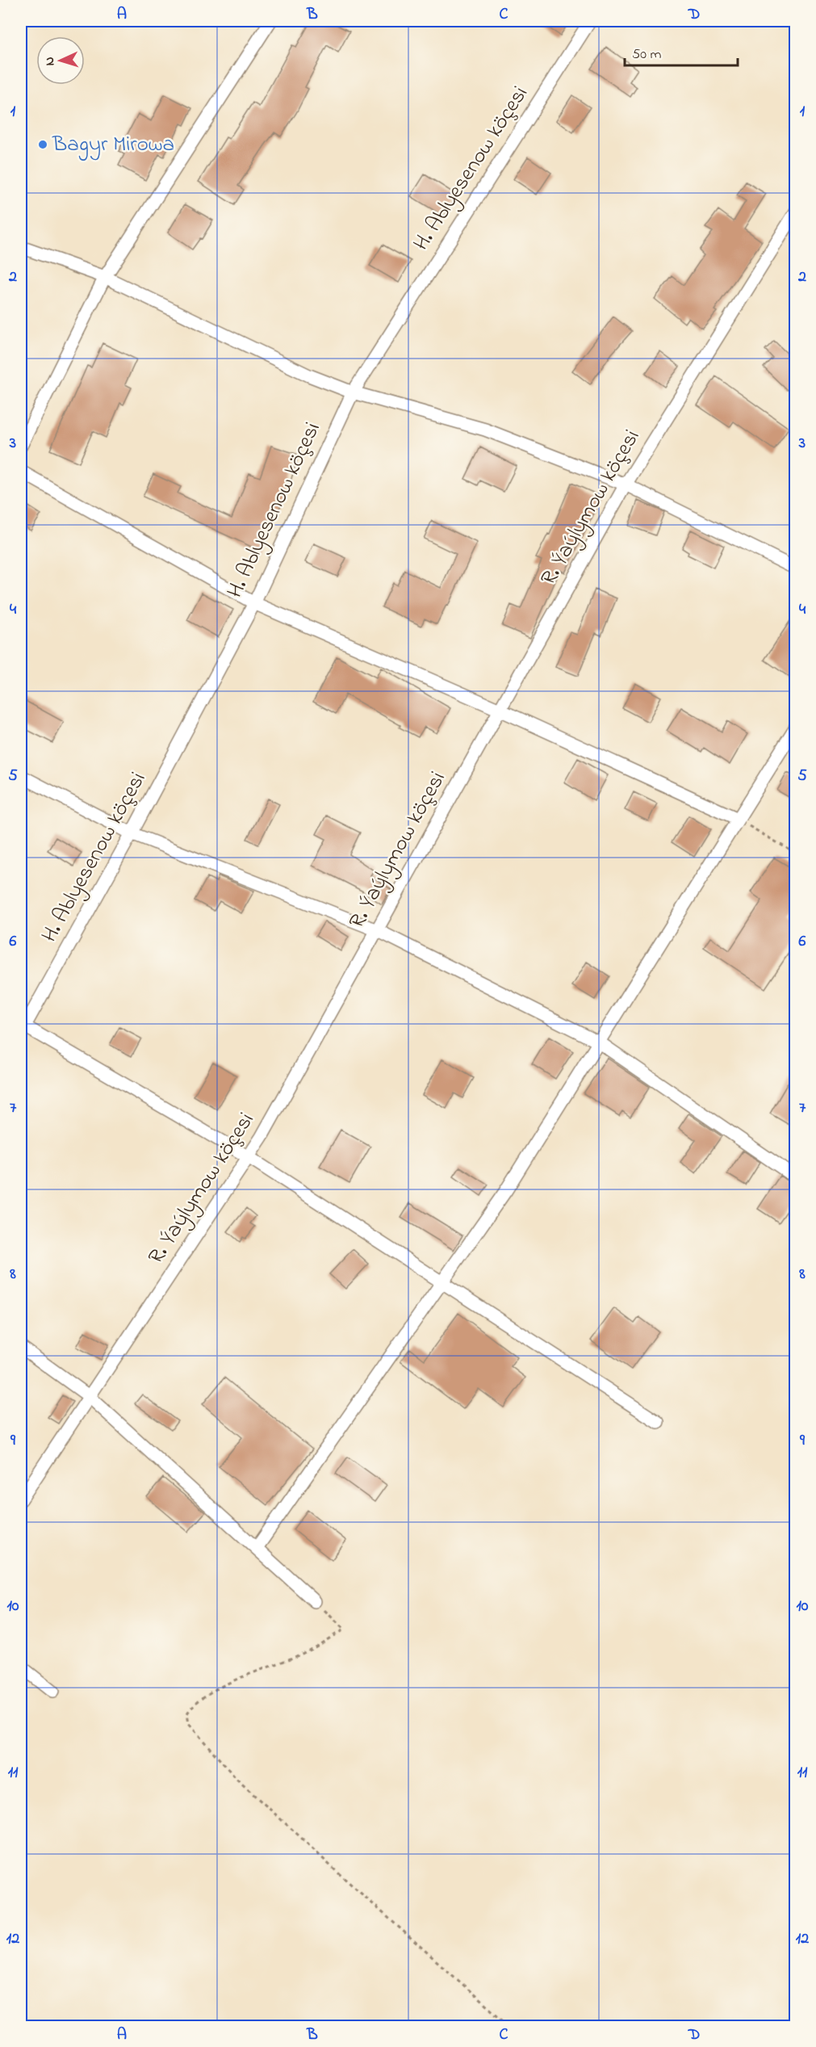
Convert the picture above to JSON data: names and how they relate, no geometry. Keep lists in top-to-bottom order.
{
  "streets": {
    "street": ["H. Ablyesenow köçesi", "R. Ýaýlymow köçesi"]
  },
  "places": ["Bagyr Mirowa"],
  "scale_bar": "50 m",
  "north": "left",
  "grid": {
    "columns": [
      "A",
      "B",
      "C",
      "D"
    ],
    "rows": [
      "1",
      "2",
      "3",
      "4",
      "5",
      "6",
      "7",
      "8",
      "9",
      "10",
      "11",
      "12"
    ]
  }
}
